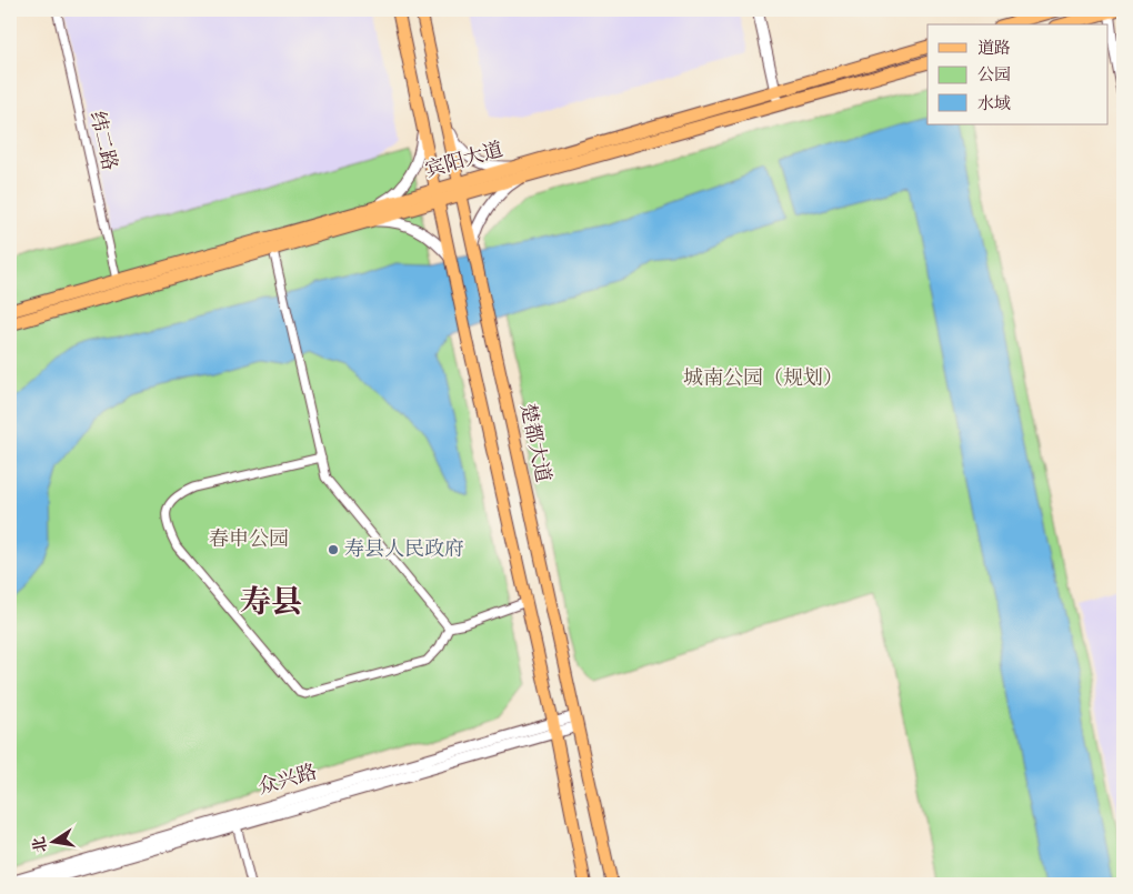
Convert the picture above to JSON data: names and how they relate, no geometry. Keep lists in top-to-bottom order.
{
  "streets": {
    "highway": ["宾阳大道"],
    "main road": ["楚都大道"],
    "street": ["纬二路", "众兴路"]
  },
  "crossings": [
    ["纬二路", "宾阳大道"],
    ["宾阳大道", "楚都大道"],
    ["楚都大道", "众兴路"]
  ],
  "districts": ["寿县"],
  "parks": ["城南公园（规划）", "春申公园"],
  "places": ["寿县人民政府"],
  "legend": ["道路", "公园", "水域"],
  "north": "left"
}
